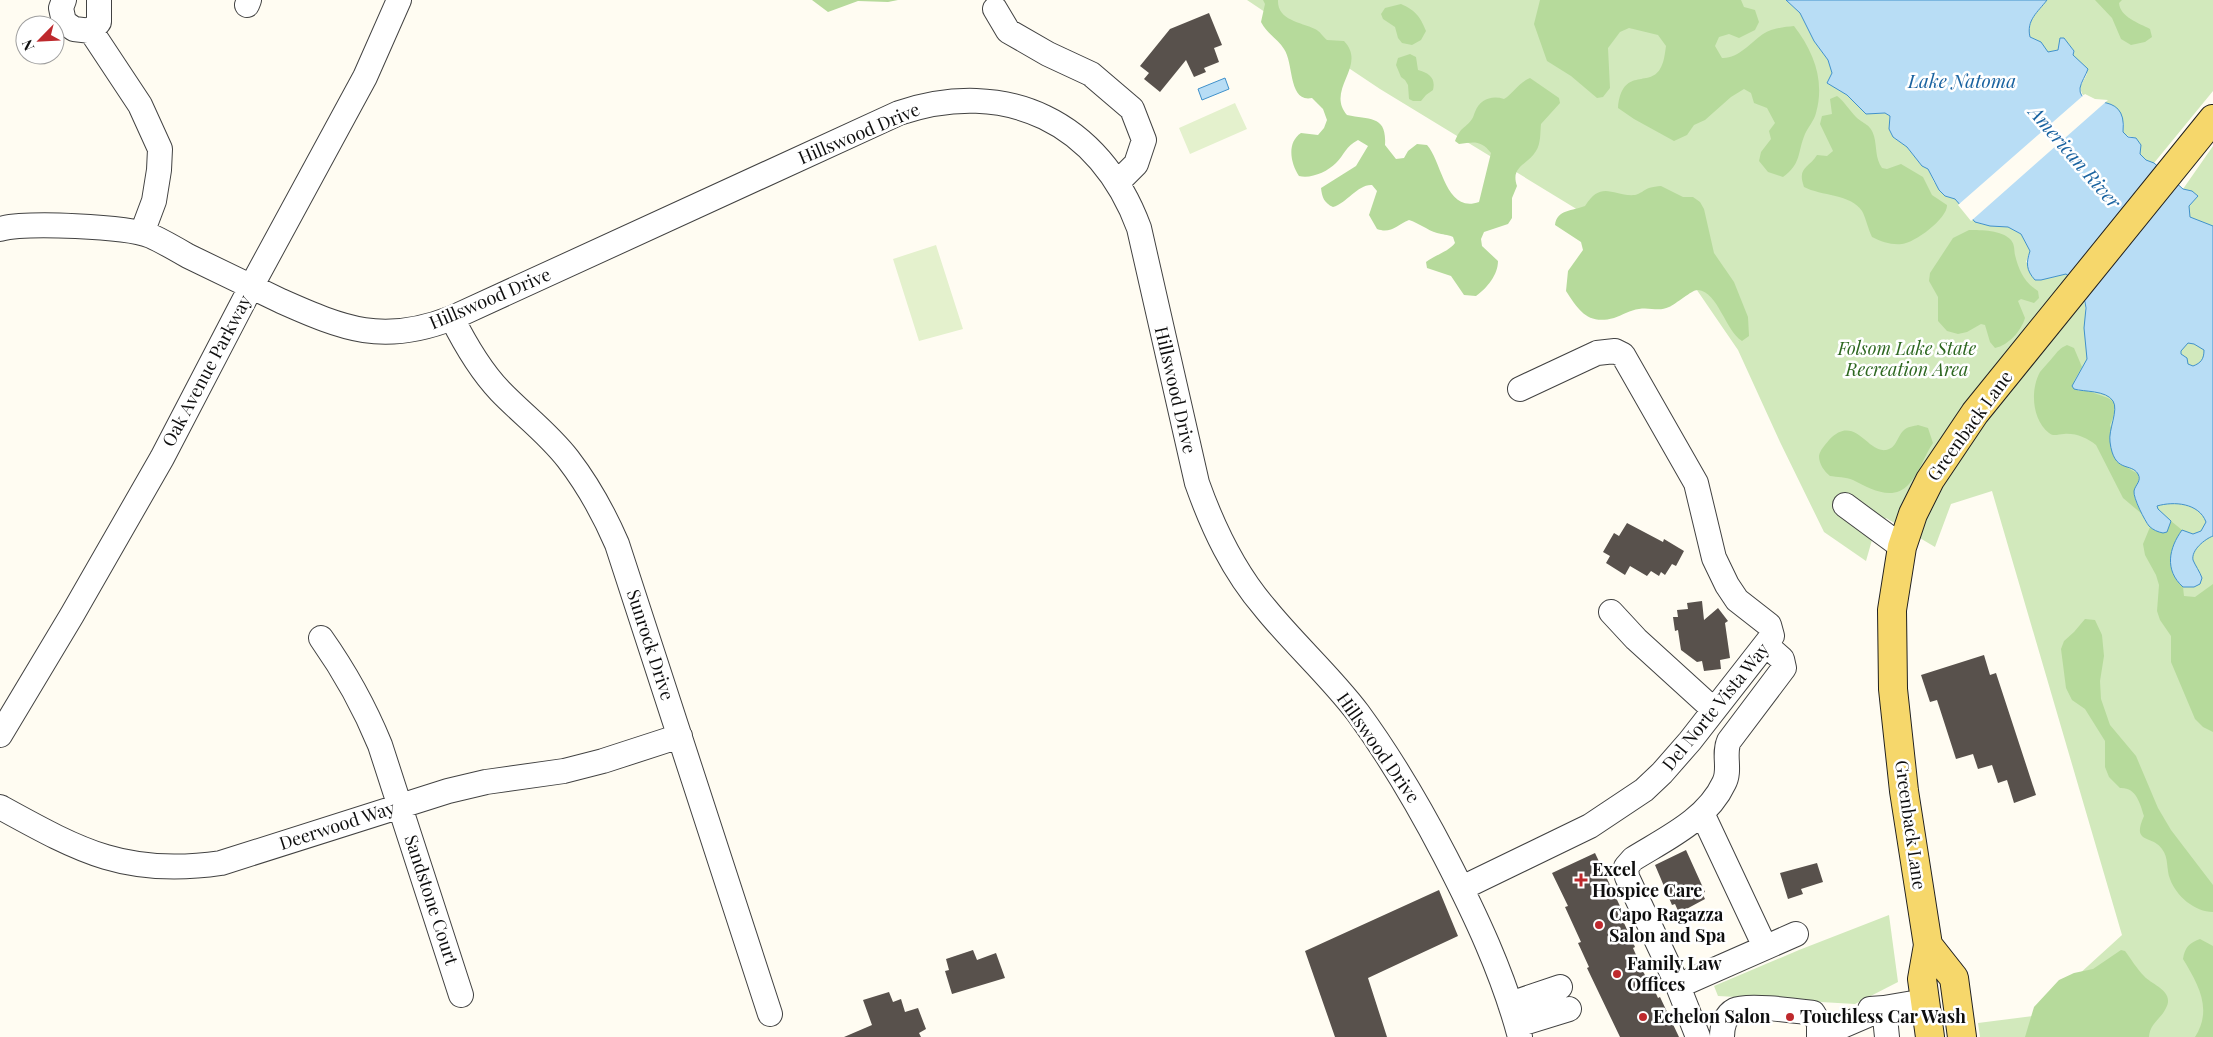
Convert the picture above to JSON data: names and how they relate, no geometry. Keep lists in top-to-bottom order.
{
  "streets": {
    "main road": ["Greenback Lane"],
    "street": [
      "Hillswood Drive",
      "Oak Avenue Parkway",
      "Sunrock Drive",
      "Del Norte Vista Way",
      "Deerwood Way",
      "Sandstone Court"
    ]
  },
  "crossings": [
    ["Hillswood Drive", "Oak Avenue Parkway"],
    ["Hillswood Drive", "Sunrock Drive"],
    ["Hillswood Drive", "Del Norte Vista Way"],
    ["Sunrock Drive", "Deerwood Way"],
    ["Deerwood Way", "Sandstone Court"]
  ],
  "water": ["Lake Natoma", "American River"],
  "parks": ["Folsom Lake State Recreation Area"],
  "places": {
    "health": ["Excel Hospice Care"],
    "other": [
      "Capo Ragazza Salon and Spa",
      "Family Law Offices",
      "Echelon Salon",
      "Touchless Car Wash"
    ]
  },
  "north": "bottom left"
}
